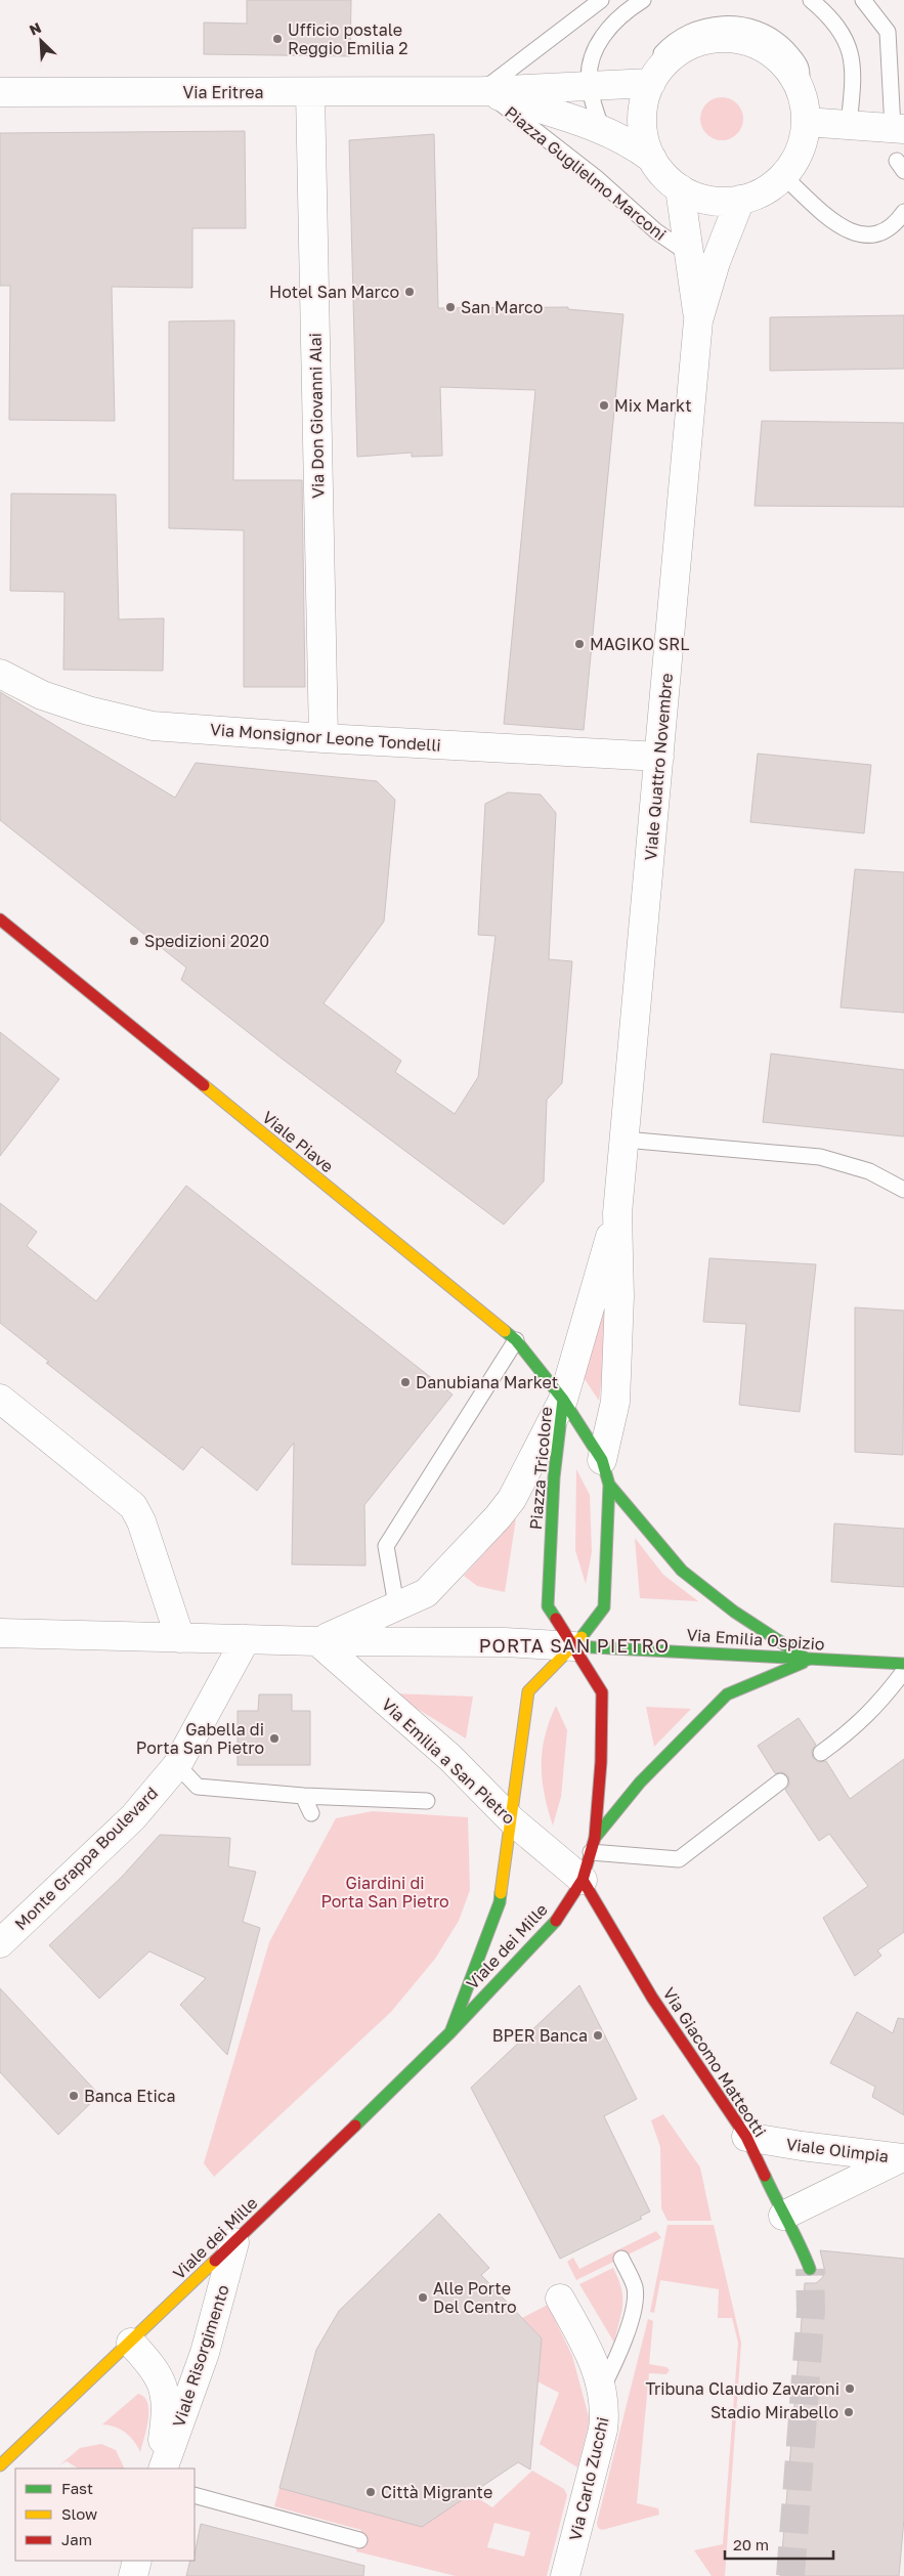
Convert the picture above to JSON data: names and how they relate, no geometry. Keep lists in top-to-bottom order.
{
  "streets": {
    "main road": [
      "Viale Piave",
      "Piazza Tricolore",
      "Via Emilia Ospizio",
      "Viale dei Mille",
      "Via Giacomo Matteotti"
    ],
    "street": [
      "Via Eritrea",
      "Piazza Guglielmo Marconi",
      "Via Don Giovanni Alai",
      "Via Monsignor Leone Tondelli",
      "Viale Quattro Novembre",
      "Via Emilia a San Pietro",
      "Monte Grappa Boulevard",
      "Viale Olimpia",
      "Viale Risorgimento",
      "Via Carlo Zucchi"
    ]
  },
  "crossings": [
    ["Via Eritrea", "Piazza Guglielmo Marconi"],
    ["Via Eritrea", "Via Don Giovanni Alai"],
    ["Piazza Guglielmo Marconi", "Viale Quattro Novembre"],
    ["Via Don Giovanni Alai", "Via Monsignor Leone Tondelli"],
    ["Via Monsignor Leone Tondelli", "Viale Quattro Novembre"],
    ["Viale Quattro Novembre", "Viale Piave"],
    ["Viale Quattro Novembre", "Piazza Tricolore"],
    ["Viale Piave", "Piazza Tricolore"],
    ["Piazza Tricolore", "Via Emilia Ospizio"],
    ["Piazza Tricolore", "Via Emilia a San Pietro"],
    ["Piazza Tricolore", "Viale dei Mille"],
    ["Piazza Tricolore", "Via Giacomo Matteotti"],
    ["Via Emilia a San Pietro", "Viale dei Mille"],
    ["Via Emilia a San Pietro", "Via Giacomo Matteotti"],
    ["Viale dei Mille", "Via Giacomo Matteotti"],
    ["Viale dei Mille", "Viale Risorgimento"],
    ["Via Giacomo Matteotti", "Viale Olimpia"]
  ],
  "districts": ["PORTA SAN PIETRO"],
  "parks": ["Giardini di Porta San Pietro"],
  "places": [
    "Ufficio postale Reggio Emilia 2",
    "Hotel San Marco",
    "San Marco",
    "Mix Markt",
    "MAGIKO SRL",
    "Spedizioni 2020",
    "Danubiana Market",
    "Gabella di Porta San Pietro",
    "BPER Banca",
    "Banca Etica",
    "Alle Porte Del Centro",
    "Tribuna Claudio Zavaroni",
    "Stadio Mirabello",
    "Città Migrante"
  ],
  "legend": ["Fast", "Slow", "Jam"],
  "scale_bar": "20 m",
  "north": "top left"
}
